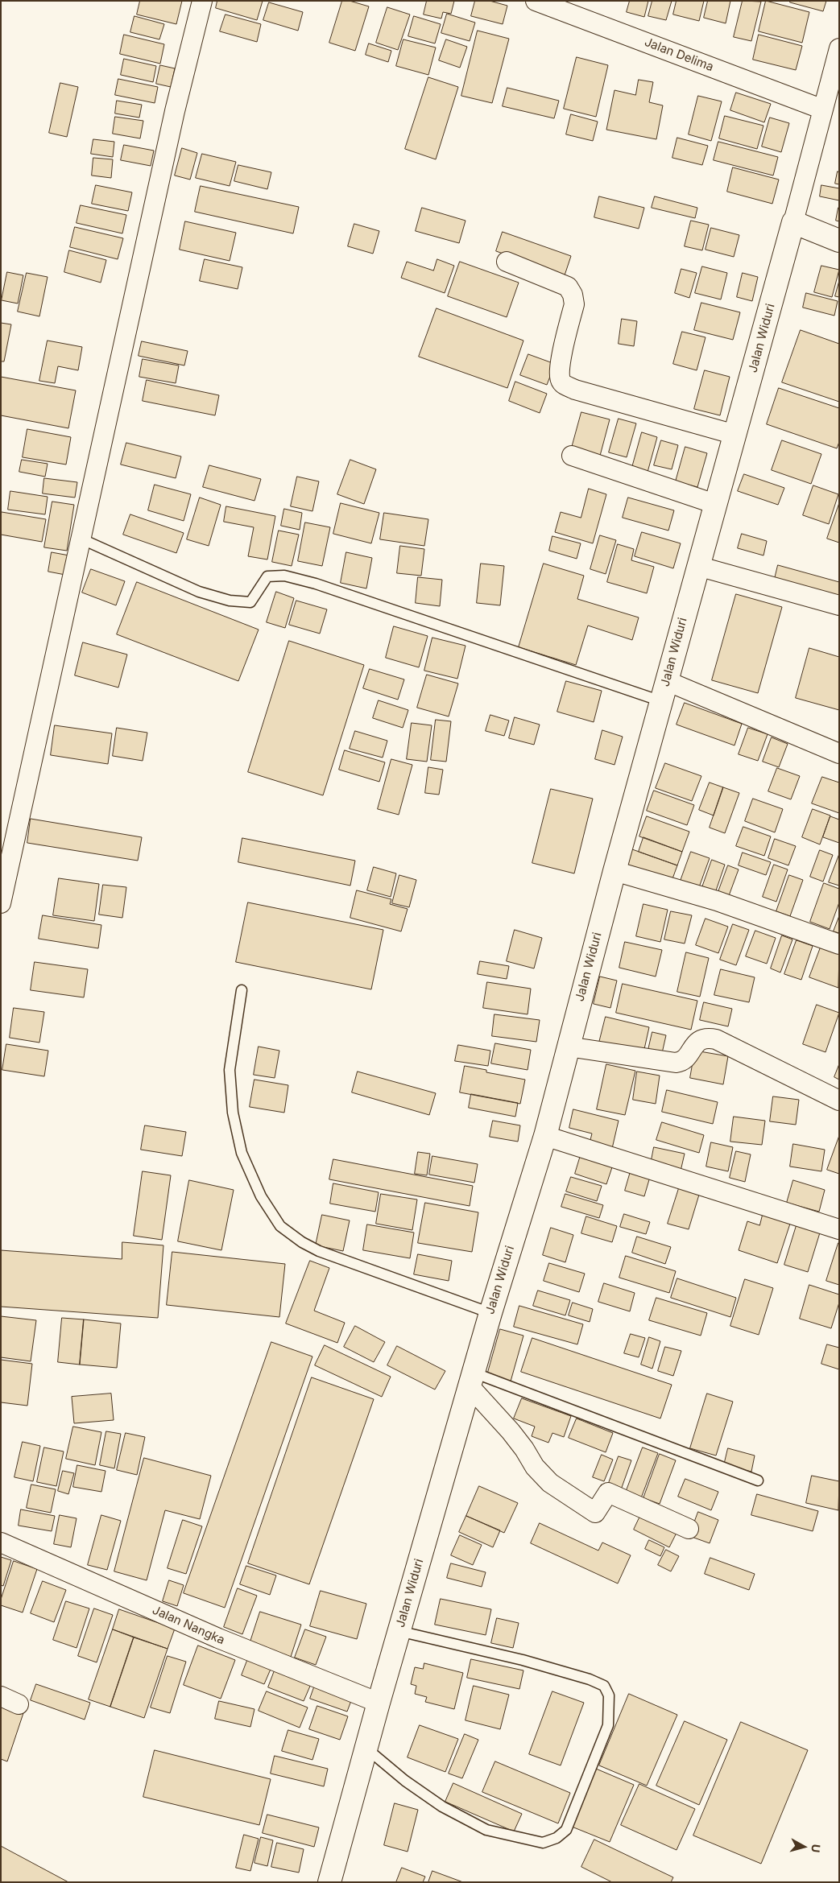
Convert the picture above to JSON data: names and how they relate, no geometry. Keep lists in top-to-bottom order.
{
  "streets": {
    "main road": ["Jalan Widuri"],
    "street": ["Jalan Delima", "Jalan Nangka"]
  },
  "crossings": [
    ["Jalan Delima", "Jalan Widuri"],
    ["Jalan Widuri", "Jalan Nangka"]
  ],
  "north": "right"
}
